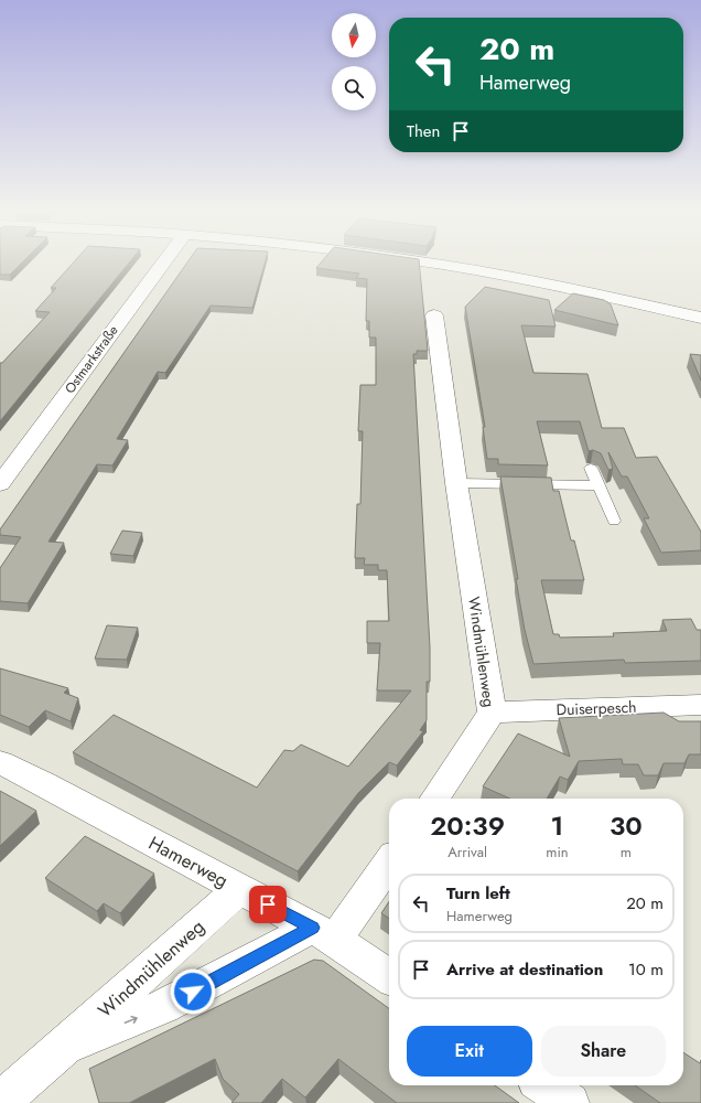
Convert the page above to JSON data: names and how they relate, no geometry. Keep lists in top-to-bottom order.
{
  "streets": {
    "street": [
      "Ostmarkstraße",
      "Windmühlenweg",
      "Duiserpesch",
      "Hamerweg"
    ]
  },
  "crossings": [
    ["Windmühlenweg", "Duiserpesch"],
    ["Windmühlenweg", "Hamerweg"]
  ],
  "north": "bottom",
  "page": {
    "turn": ["20 m", "Hamerweg"],
    "then": "Then",
    "eta": [
      "20:39",
      "Arrival",
      "1",
      "min",
      "30",
      "m"
    ],
    "list": [
      {
        "name": "Turn left",
        "note": "Hamerweg",
        "value": "20 m"
      },
      {
        "name": "Arrive at destination",
        "value": "10 m"
      }
    ],
    "buttons": ["Exit", "Share"]
  }
}
